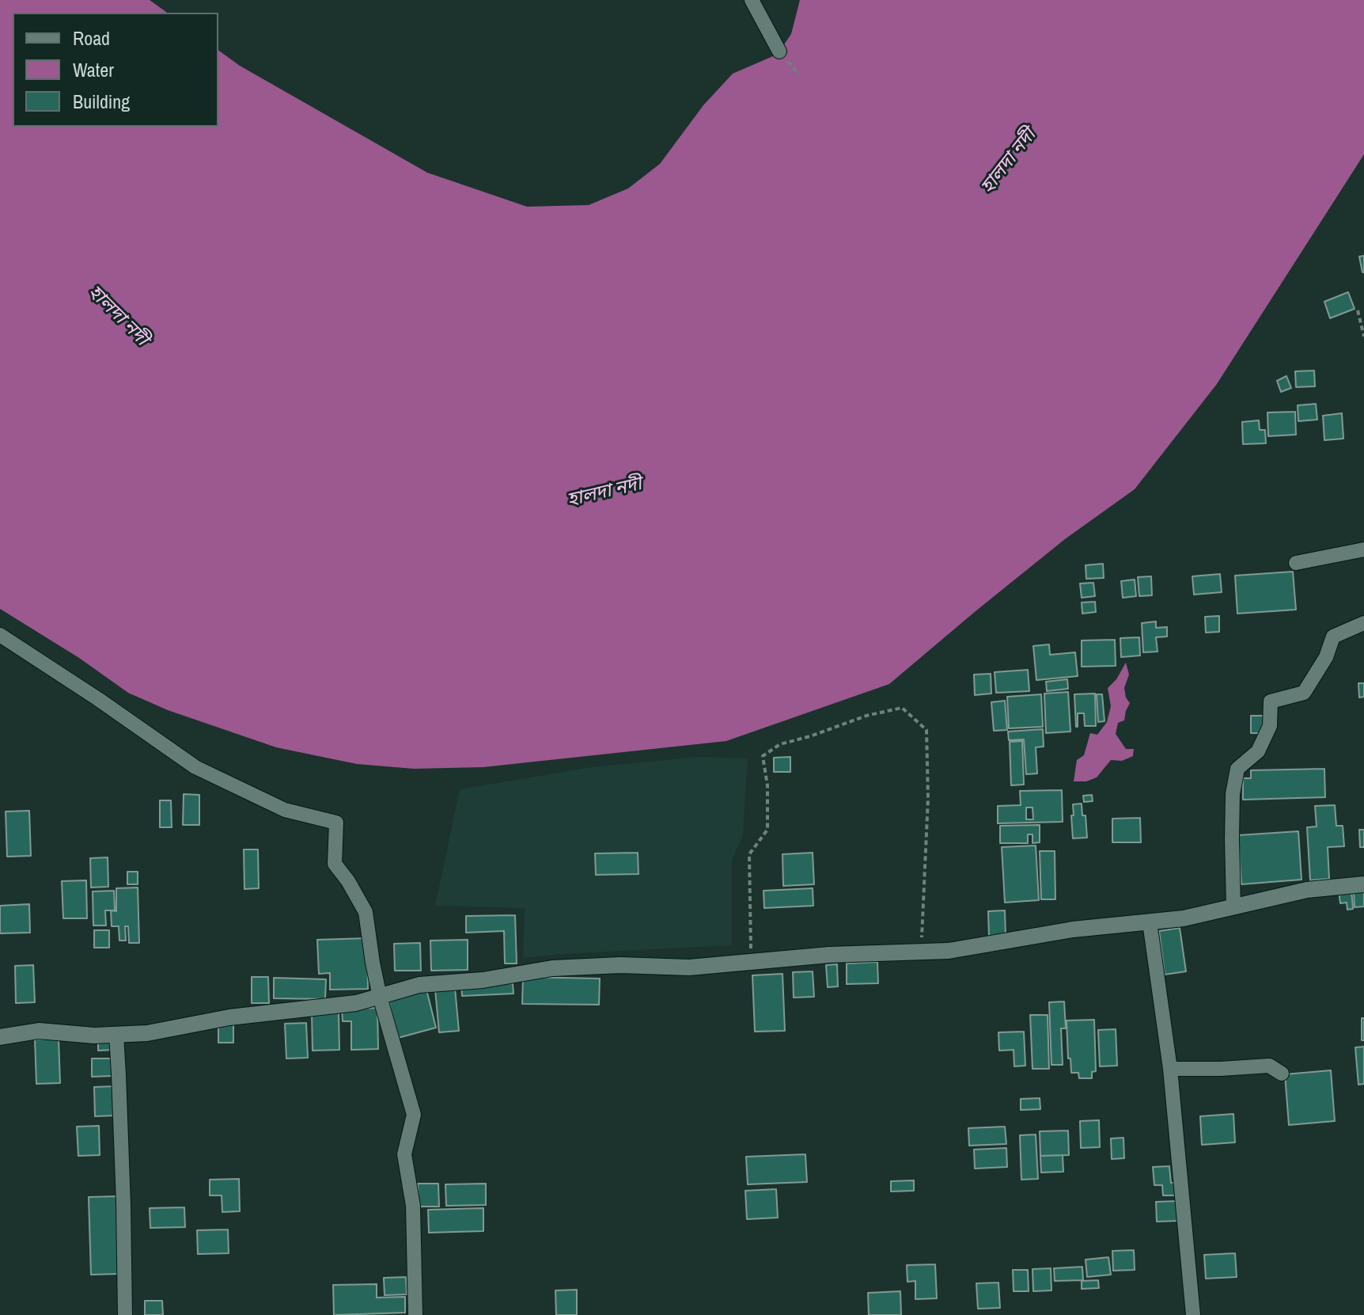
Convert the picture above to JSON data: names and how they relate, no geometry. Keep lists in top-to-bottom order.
{
  "water": ["হালদা নদী"],
  "legend": ["Road", "Water", "Building"]
}
